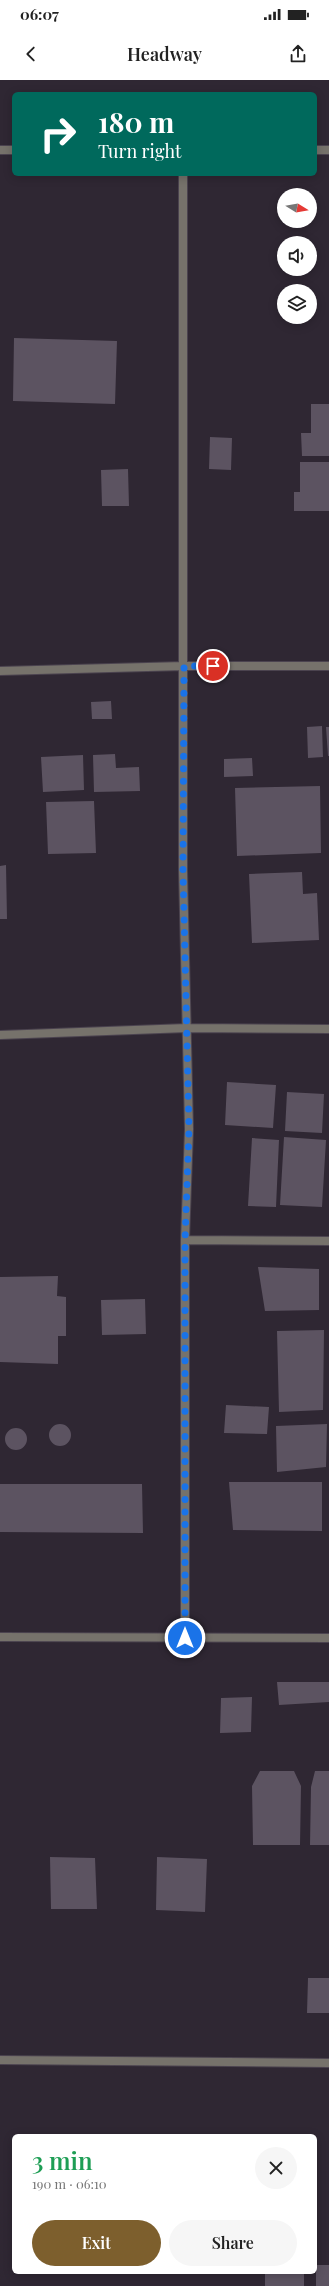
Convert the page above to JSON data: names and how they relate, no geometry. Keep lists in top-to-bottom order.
{
  "north": "right",
  "page": {
    "status": "06:07",
    "header": "Headway",
    "turn": ["180 m", "Turn right"],
    "heading": ["3 min", "190 m · 06:10"],
    "buttons": ["Exit", "Share"]
  }
}
